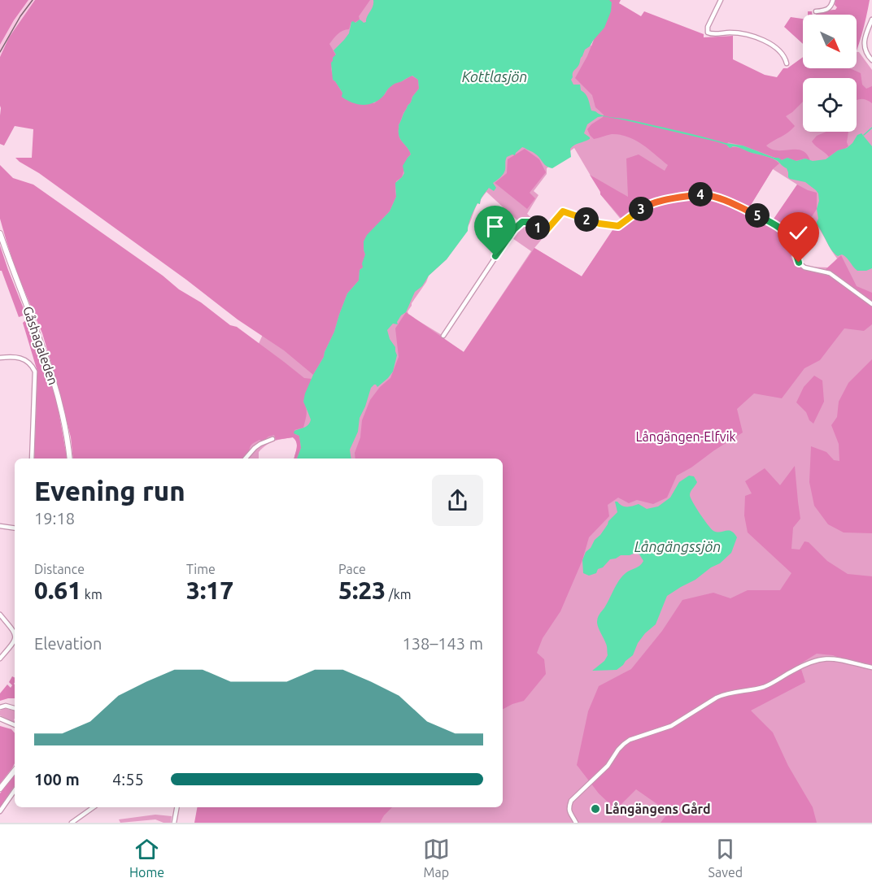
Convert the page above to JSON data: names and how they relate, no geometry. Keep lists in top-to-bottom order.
{
  "streets": {
    "main road": ["Gåshagaleden"]
  },
  "water": ["Kottlasjön", "Långängssjön"],
  "parks": ["Långängen-Elfvik"],
  "places": ["Långängens Gård"],
  "north": "bottom right",
  "page": {
    "pins": [
      "4",
      "3",
      "5",
      "2",
      "1"
    ],
    "heading": ["Evening run", "19:18"],
    "stats": [
      ["Distance", "0.61 km"],
      ["Time", "3:17"],
      ["Pace", "5:23 /km"]
    ],
    "chart": ["Elevation", "138–143 m"],
    "list": [
      {
        "name": "100 m",
        "note": "4:55"
      }
    ],
    "tabs": ["Home", "Map", "Saved"]
  }
}
